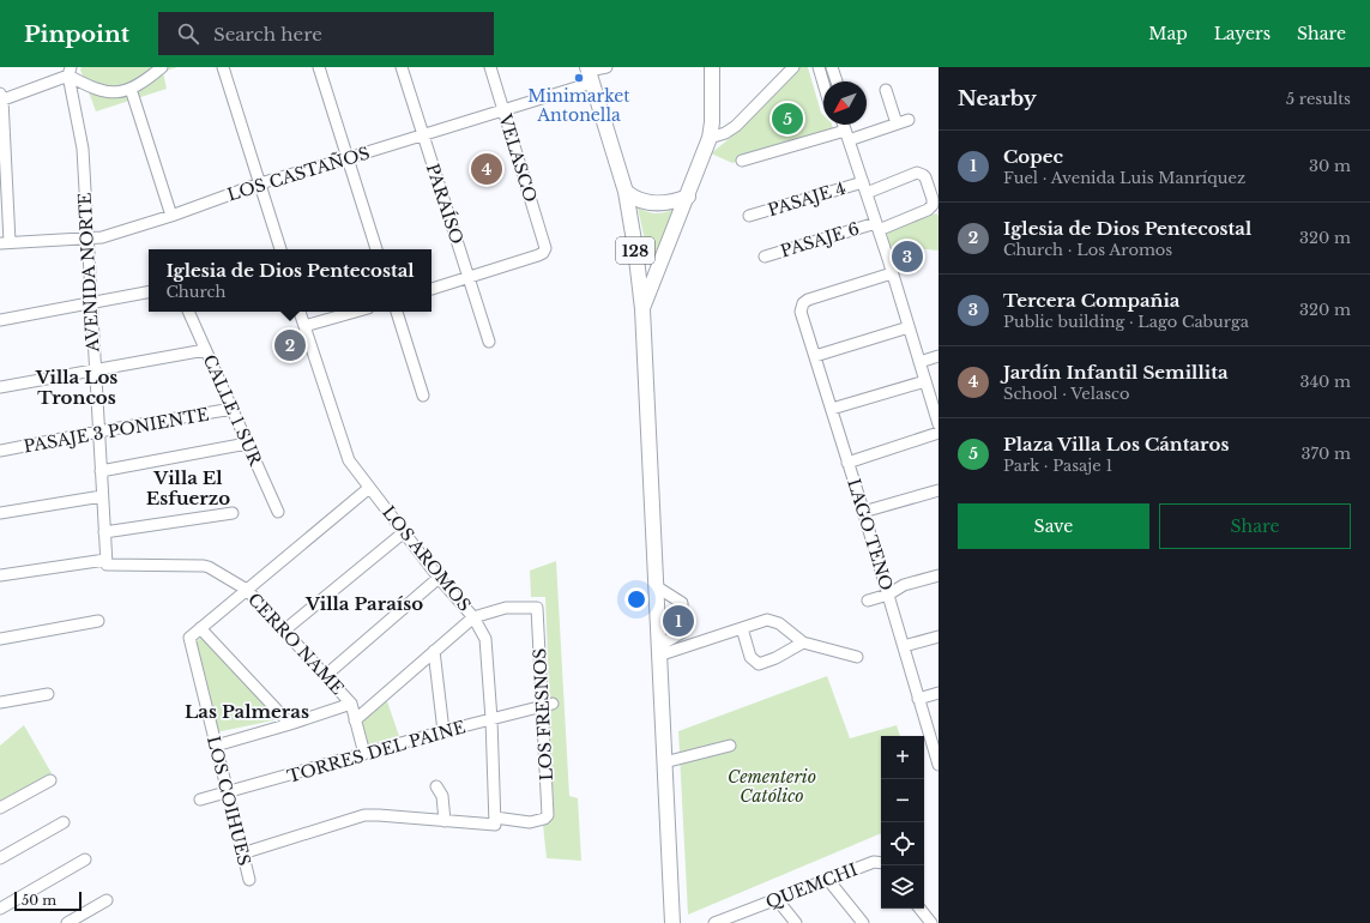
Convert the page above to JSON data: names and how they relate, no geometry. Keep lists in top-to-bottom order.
{
  "streets": {
    "main road": ["128"],
    "street": [
      "VELASCO",
      "LOS CASTAÑOS",
      "PASAJE 4",
      "PARAÍSO",
      "PASAJE 6",
      "AVENIDA NORTE",
      "CALLE 1 SUR",
      "PASAJE 3 PONIENTE",
      "LAGO TENO",
      "LOS AROMOS",
      "CERRO NAME",
      "LOS FRESNOS",
      "TORRES DEL PAINE",
      "LOS COIHUES",
      "QUEMCHI"
    ]
  },
  "crossings": [
    ["VELASCO", "LOS CASTAÑOS"],
    ["VELASCO", "PARAÍSO"],
    ["LOS CASTAÑOS", "PARAÍSO"],
    ["LOS CASTAÑOS", "128"],
    ["LOS CASTAÑOS", "AVENIDA NORTE"],
    ["AVENIDA NORTE", "PASAJE 3 PONIENTE"],
    ["AVENIDA NORTE", "CERRO NAME"],
    ["CALLE 1 SUR", "PASAJE 3 PONIENTE"],
    ["LOS AROMOS", "LOS FRESNOS"],
    ["LOS AROMOS", "TORRES DEL PAINE"],
    ["CERRO NAME", "TORRES DEL PAINE"],
    ["LOS FRESNOS", "TORRES DEL PAINE"],
    ["TORRES DEL PAINE", "LOS COIHUES"]
  ],
  "districts": [
    "Villa Los Troncos",
    "Villa El Esfuerzo",
    "Villa Paraíso",
    "Las Palmeras"
  ],
  "parks": ["Cementerio Católico"],
  "places": ["Minimarket Antonella"],
  "scale_bar": "50 m",
  "north": "bottom left",
  "page": {
    "header": "Pinpoint",
    "search": "Search here",
    "nav": ["Map", "Layers", "Share"],
    "heading": ["Nearby", "5 results"],
    "pins": [
      "5",
      "4",
      "3",
      "2",
      "1"
    ],
    "list": [
      {
        "mark": "1",
        "name": "Copec",
        "note": "Fuel · Avenida Luis Manríquez",
        "value": "30 m"
      },
      {
        "mark": "2",
        "name": "Iglesia de Dios Pentecostal",
        "note": "Church · Los Aromos",
        "value": "320 m"
      },
      {
        "mark": "3",
        "name": "Tercera Compañia",
        "note": "Public building · Lago Caburga",
        "value": "320 m"
      },
      {
        "mark": "4",
        "name": "Jardín Infantil Semillita",
        "note": "School · Velasco",
        "value": "340 m"
      },
      {
        "mark": "5",
        "name": "Plaza Villa Los Cántaros",
        "note": "Park · Pasaje 1",
        "value": "370 m"
      }
    ],
    "popup": ["Iglesia de Dios Pentecostal", "Church"],
    "buttons": ["Save", "Share"],
    "map_buttons": ["+", "−"],
    "scale": "50 m"
  }
}
